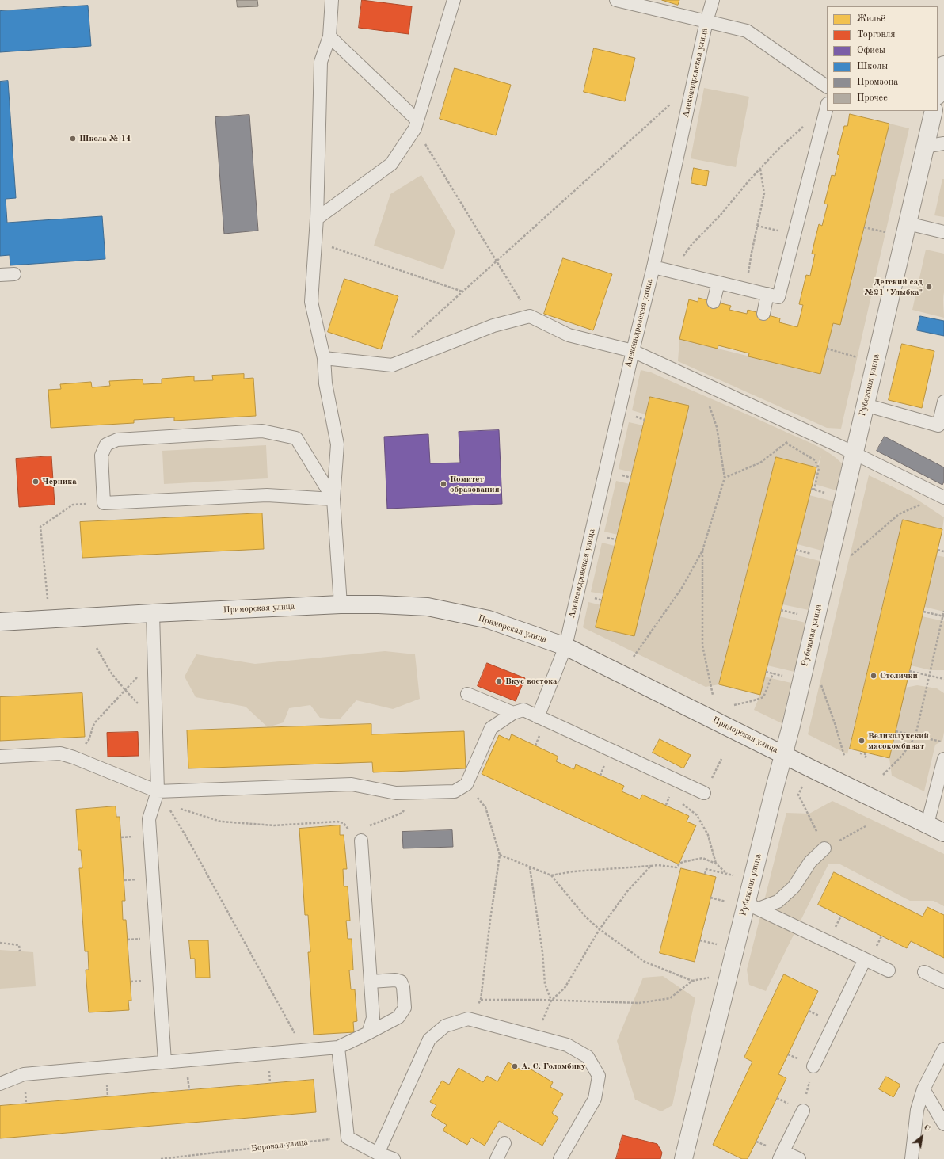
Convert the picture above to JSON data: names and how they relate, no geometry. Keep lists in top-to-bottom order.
{
  "streets": {
    "street": ["Рубежная улица", "Приморская улица"],
    "lane": ["Александровская улица"],
    "path": ["Боровая улица"]
  },
  "crossings": [
    ["Александровская улица", "Приморская улица"],
    ["Рубежная улица", "Приморская улица"]
  ],
  "places": [
    "Школа № 14",
    "Детский сад №21 \"Улыбка\"",
    "Черника",
    "Комитет образования",
    "Столички",
    "Вкус востока",
    "Великолукский мясокомбинат",
    "А. С. Голомбику"
  ],
  "legend": [
    "Жильё",
    "Торговля",
    "Офисы",
    "Школы",
    "Промзона",
    "Прочее"
  ],
  "north": "top right"
}
